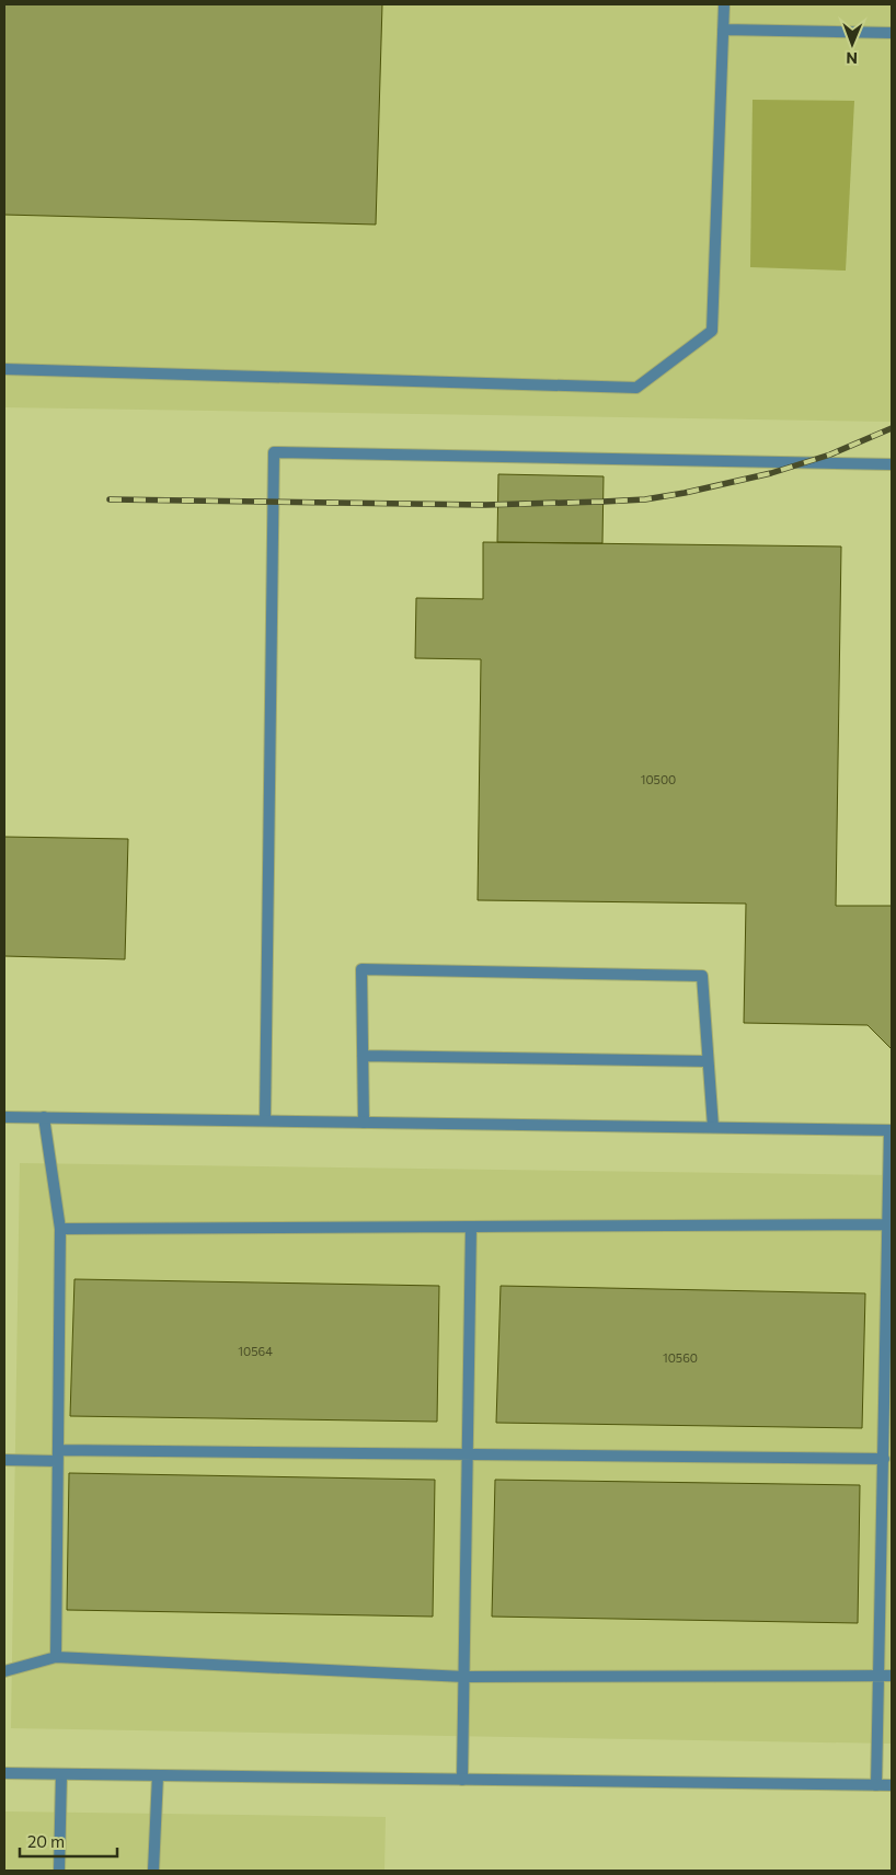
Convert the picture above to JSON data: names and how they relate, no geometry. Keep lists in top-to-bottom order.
{
  "house_numbers": ["10500", "10564", "10560"],
  "scale_bar": "20 m",
  "north": "bottom"
}
